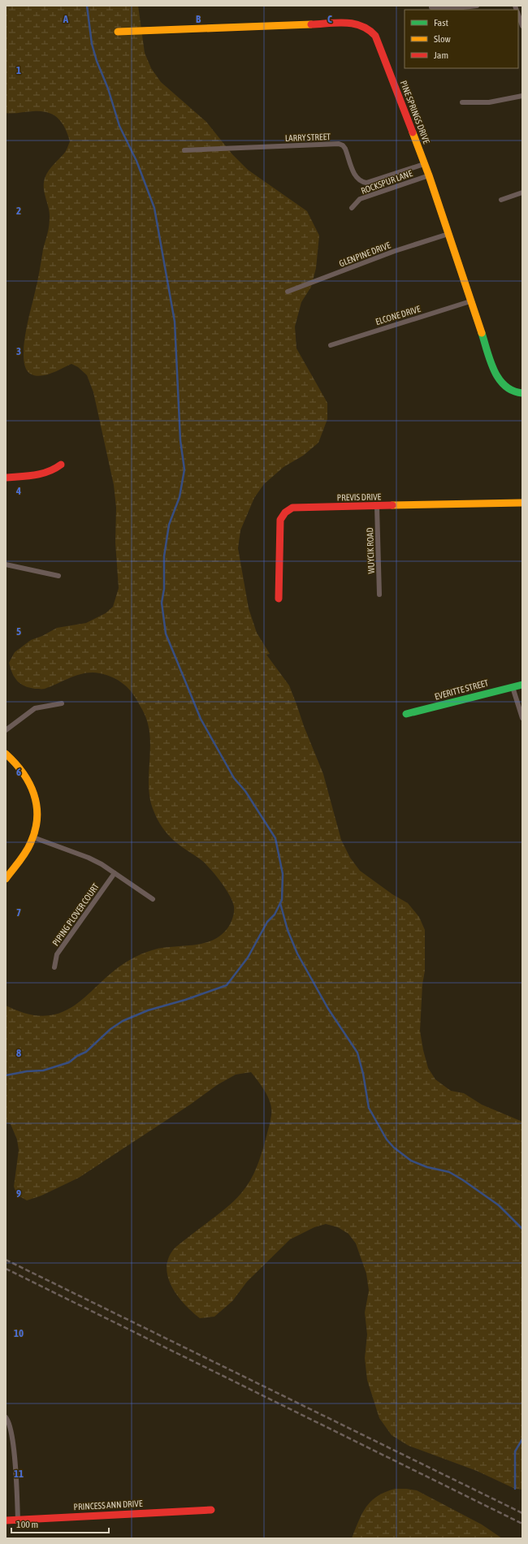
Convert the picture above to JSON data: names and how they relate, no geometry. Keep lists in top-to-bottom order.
{
  "streets": {
    "street": [
      "PINE SPRINGS DRIVE",
      "LARRY STREET",
      "ROCKSPUR LANE",
      "GLENPINE DRIVE",
      "ELCONE DRIVE",
      "PREVIS DRIVE",
      "WUYCIK ROAD",
      "EVERITTE STREET",
      "PIPING PLOVER COURT",
      "PRINCESS ANN DRIVE"
    ]
  },
  "crossings": [
    ["PINE SPRINGS DRIVE", "LARRY STREET"],
    ["PINE SPRINGS DRIVE", "ROCKSPUR LANE"],
    ["PINE SPRINGS DRIVE", "GLENPINE DRIVE"],
    ["PINE SPRINGS DRIVE", "ELCONE DRIVE"],
    ["PREVIS DRIVE", "WUYCIK ROAD"]
  ],
  "legend": ["Fast", "Slow", "Jam"],
  "scale_bar": "100 m",
  "grid": {
    "columns": ["A", "B", "C"],
    "rows": [
      "1",
      "2",
      "3",
      "4",
      "5",
      "6",
      "7",
      "8",
      "9",
      "10",
      "11"
    ]
  }
}
